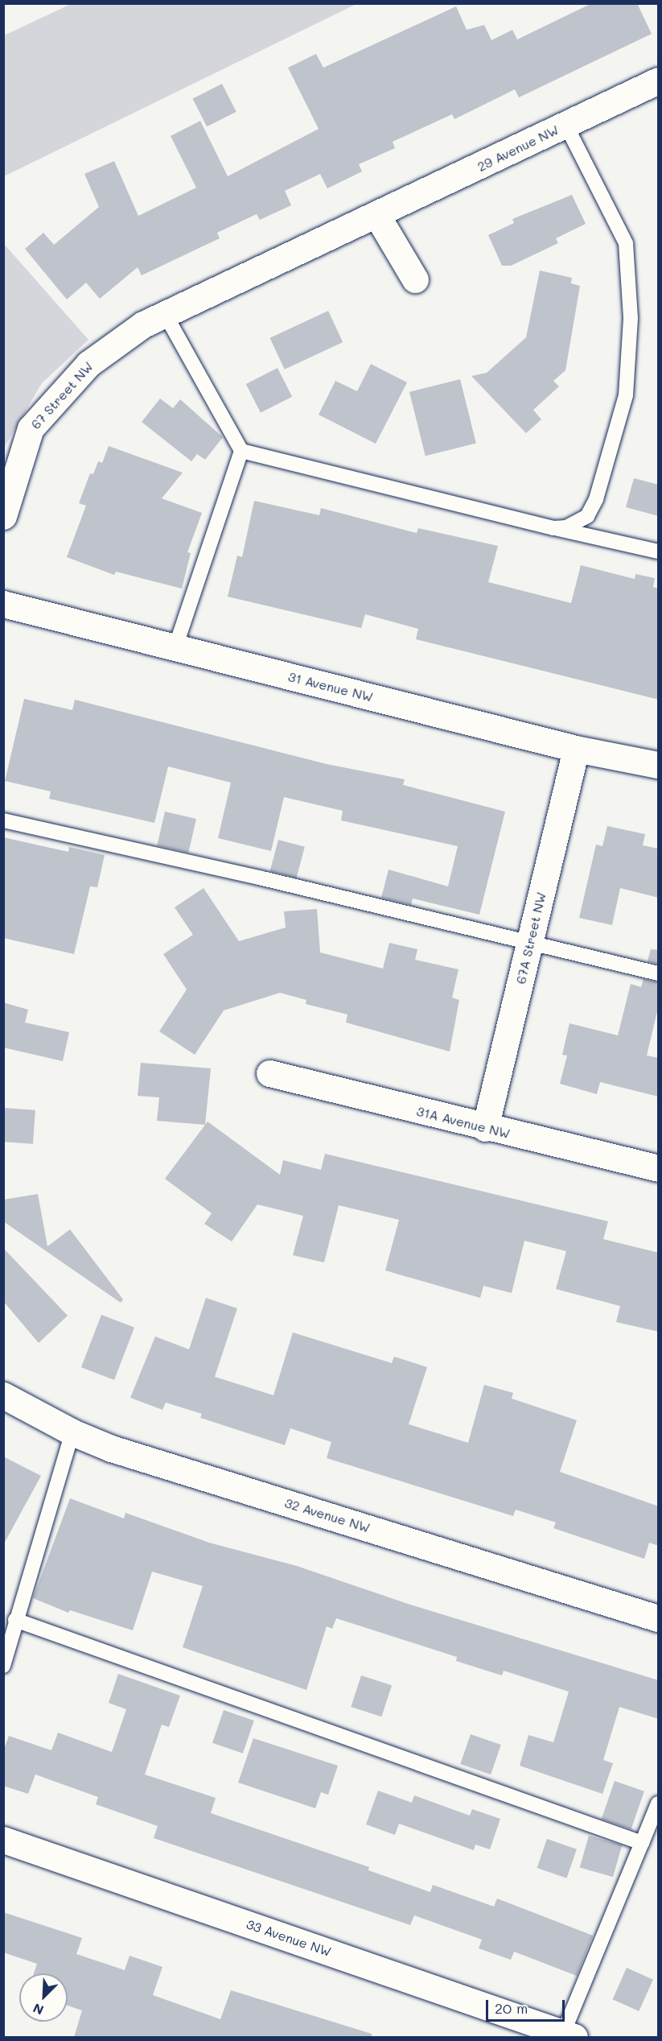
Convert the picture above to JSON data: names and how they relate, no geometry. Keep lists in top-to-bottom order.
{
  "streets": {
    "street": [
      "29 Avenue NW",
      "67 Street NW",
      "31 Avenue NW",
      "67A Street NW",
      "31A Avenue NW",
      "32 Avenue NW",
      "33 Avenue NW"
    ]
  },
  "crossings": [
    ["29 Avenue NW", "67 Street NW"],
    ["31 Avenue NW", "67A Street NW"],
    ["67A Street NW", "31A Avenue NW"]
  ],
  "scale_bar": "20 m",
  "north": "bottom left"
}
